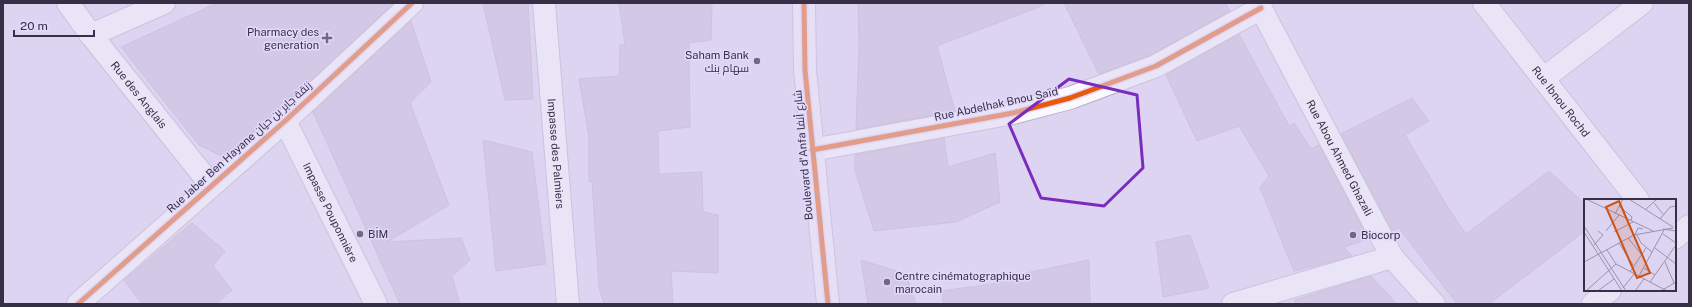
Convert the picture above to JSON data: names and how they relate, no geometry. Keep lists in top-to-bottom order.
{
  "streets": {
    "main road": ["Boulevard d'Anfa شارع أنفا"],
    "street": [
      "Rue des Anglais",
      "Rue Ibnou Rochd",
      "Rue Abdelhak Bnou Saïd",
      "Rue Jaber Ben Hayane زنقة جابر بن حيان",
      "Impasse des Palmiers",
      "Rue Abou Ahmed Ghazali",
      "Impasse Pouponnière"
    ]
  },
  "crossings": [
    ["Rue des Anglais", "Rue Jaber Ben Hayane زنقة جابر بن حيان"],
    ["Rue Abdelhak Bnou Saïd", "Boulevard d'Anfa شارع أنفا"],
    ["Rue Abdelhak Bnou Saïd", "Rue Abou Ahmed Ghazali"],
    ["Rue Jaber Ben Hayane زنقة جابر بن حيان", "Impasse Pouponnière"]
  ],
  "places": {
    "health": ["Pharmacy des generation"],
    "other": [
      "Saham Bank سهام بنك",
      "BİM",
      "Biocorp",
      "Centre cinématographique marocain"
    ]
  },
  "scale_bar": "20 m"
}
